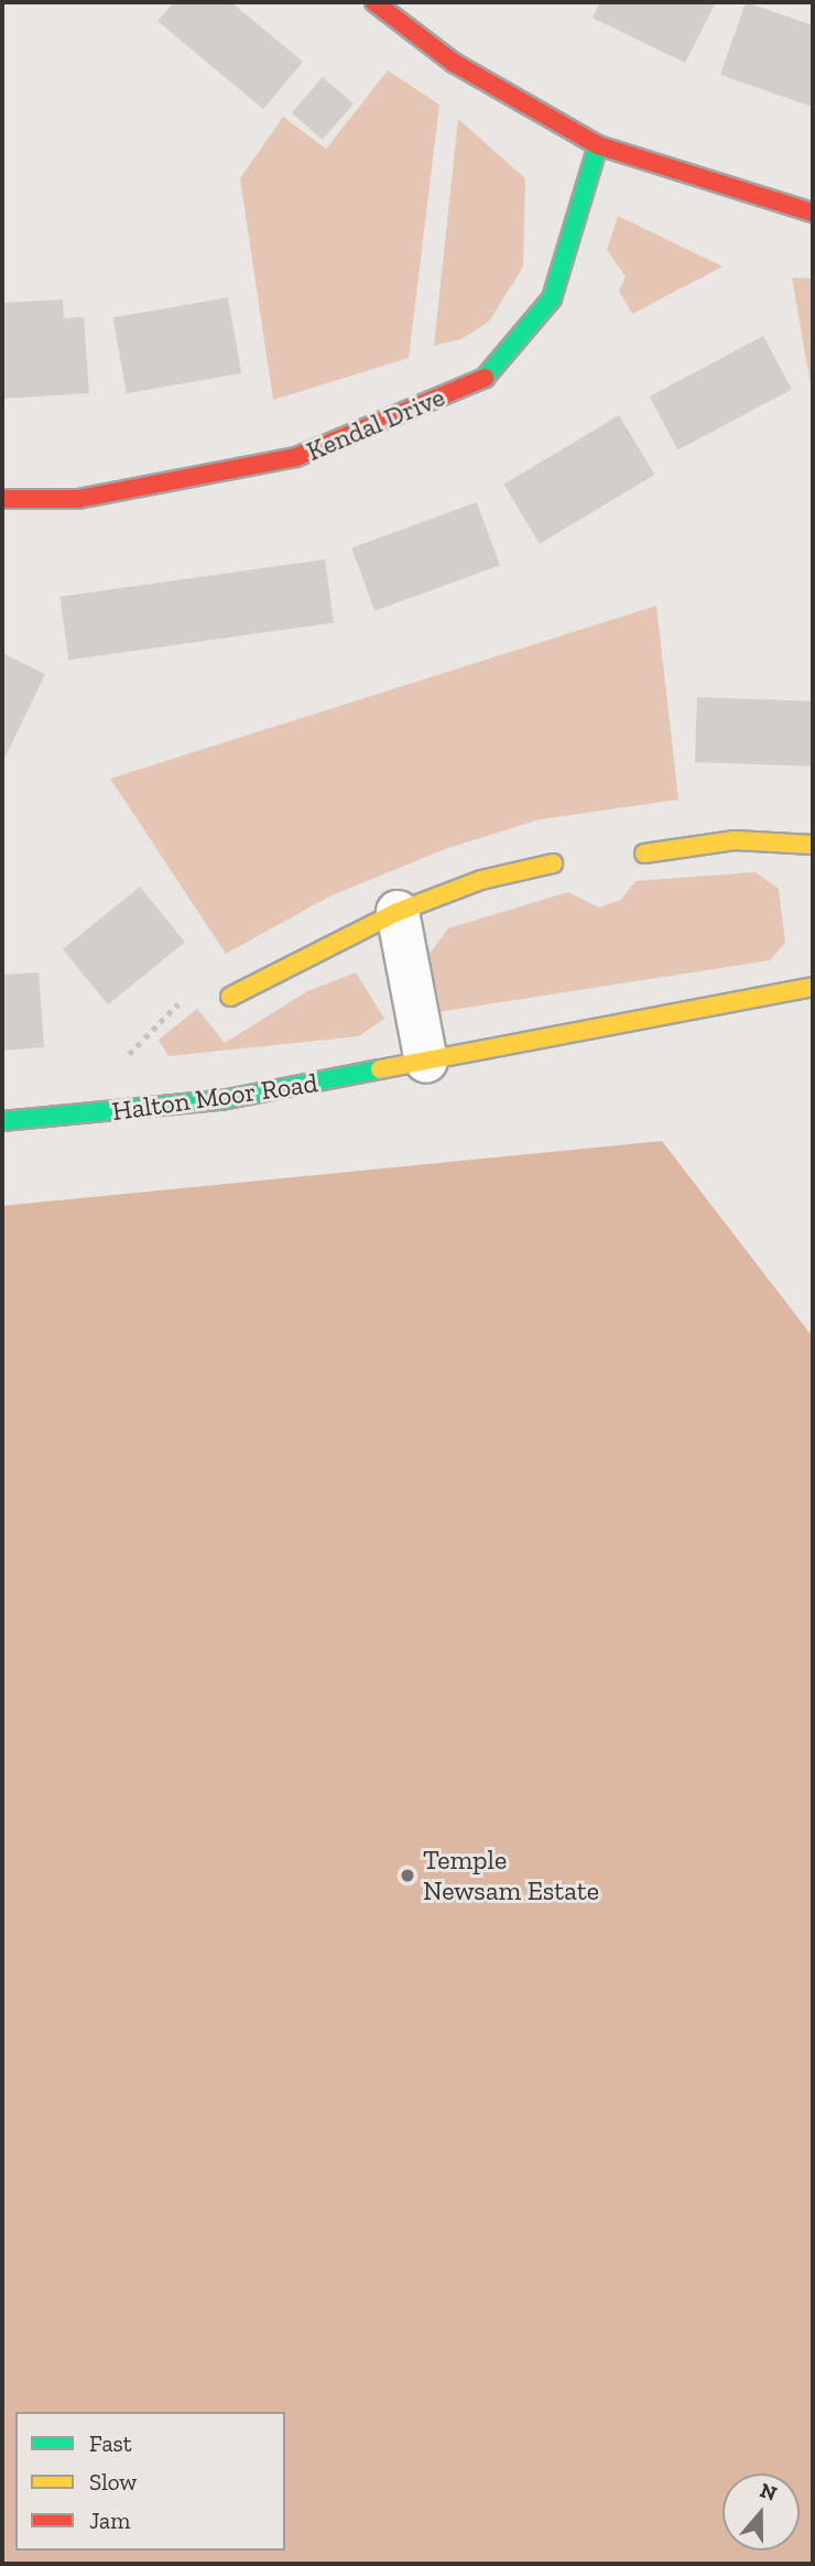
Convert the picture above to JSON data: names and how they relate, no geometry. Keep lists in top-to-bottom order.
{
  "streets": {
    "street": ["Kendal Drive", "Halton Moor Road"]
  },
  "places": ["Temple Newsam Estate"],
  "legend": ["Fast", "Slow", "Jam"],
  "north": "top"
}
